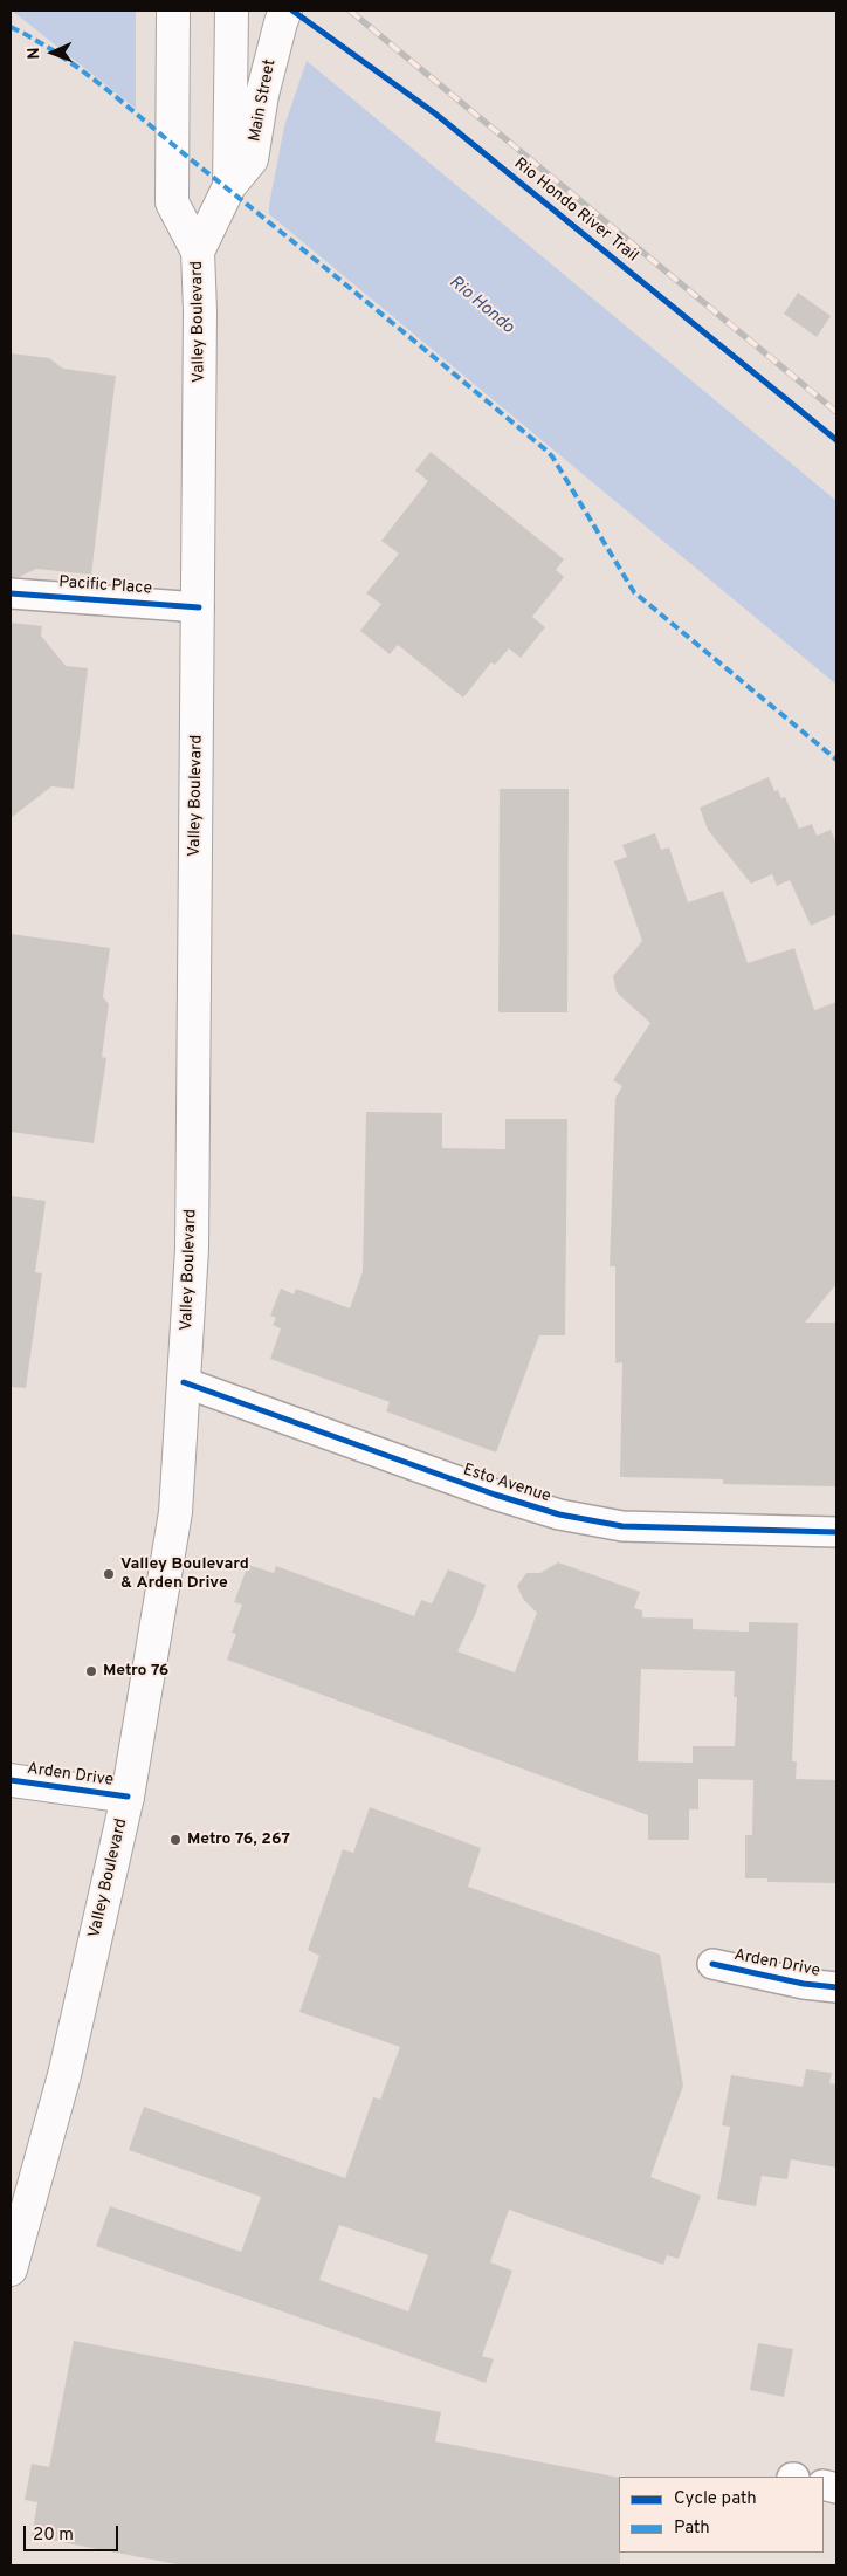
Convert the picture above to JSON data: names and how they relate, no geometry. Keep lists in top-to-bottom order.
{
  "streets": {
    "main road": ["Main Street", "Valley Boulevard", "Arden Drive"],
    "street": ["Pacific Place", "Esto Avenue"],
    "cycle path": ["Rio Hondo River Trail"]
  },
  "crossings": [
    ["Main Street", "Valley Boulevard"],
    ["Valley Boulevard", "Pacific Place"],
    ["Valley Boulevard", "Esto Avenue"],
    ["Valley Boulevard", "Arden Drive"]
  ],
  "water": ["Rio Hondo"],
  "places": ["Valley Boulevard & Arden Drive", "Metro 76", "Metro 76, 267"],
  "legend": ["Cycle path", "Path"],
  "scale_bar": "20 m",
  "north": "left"
}
